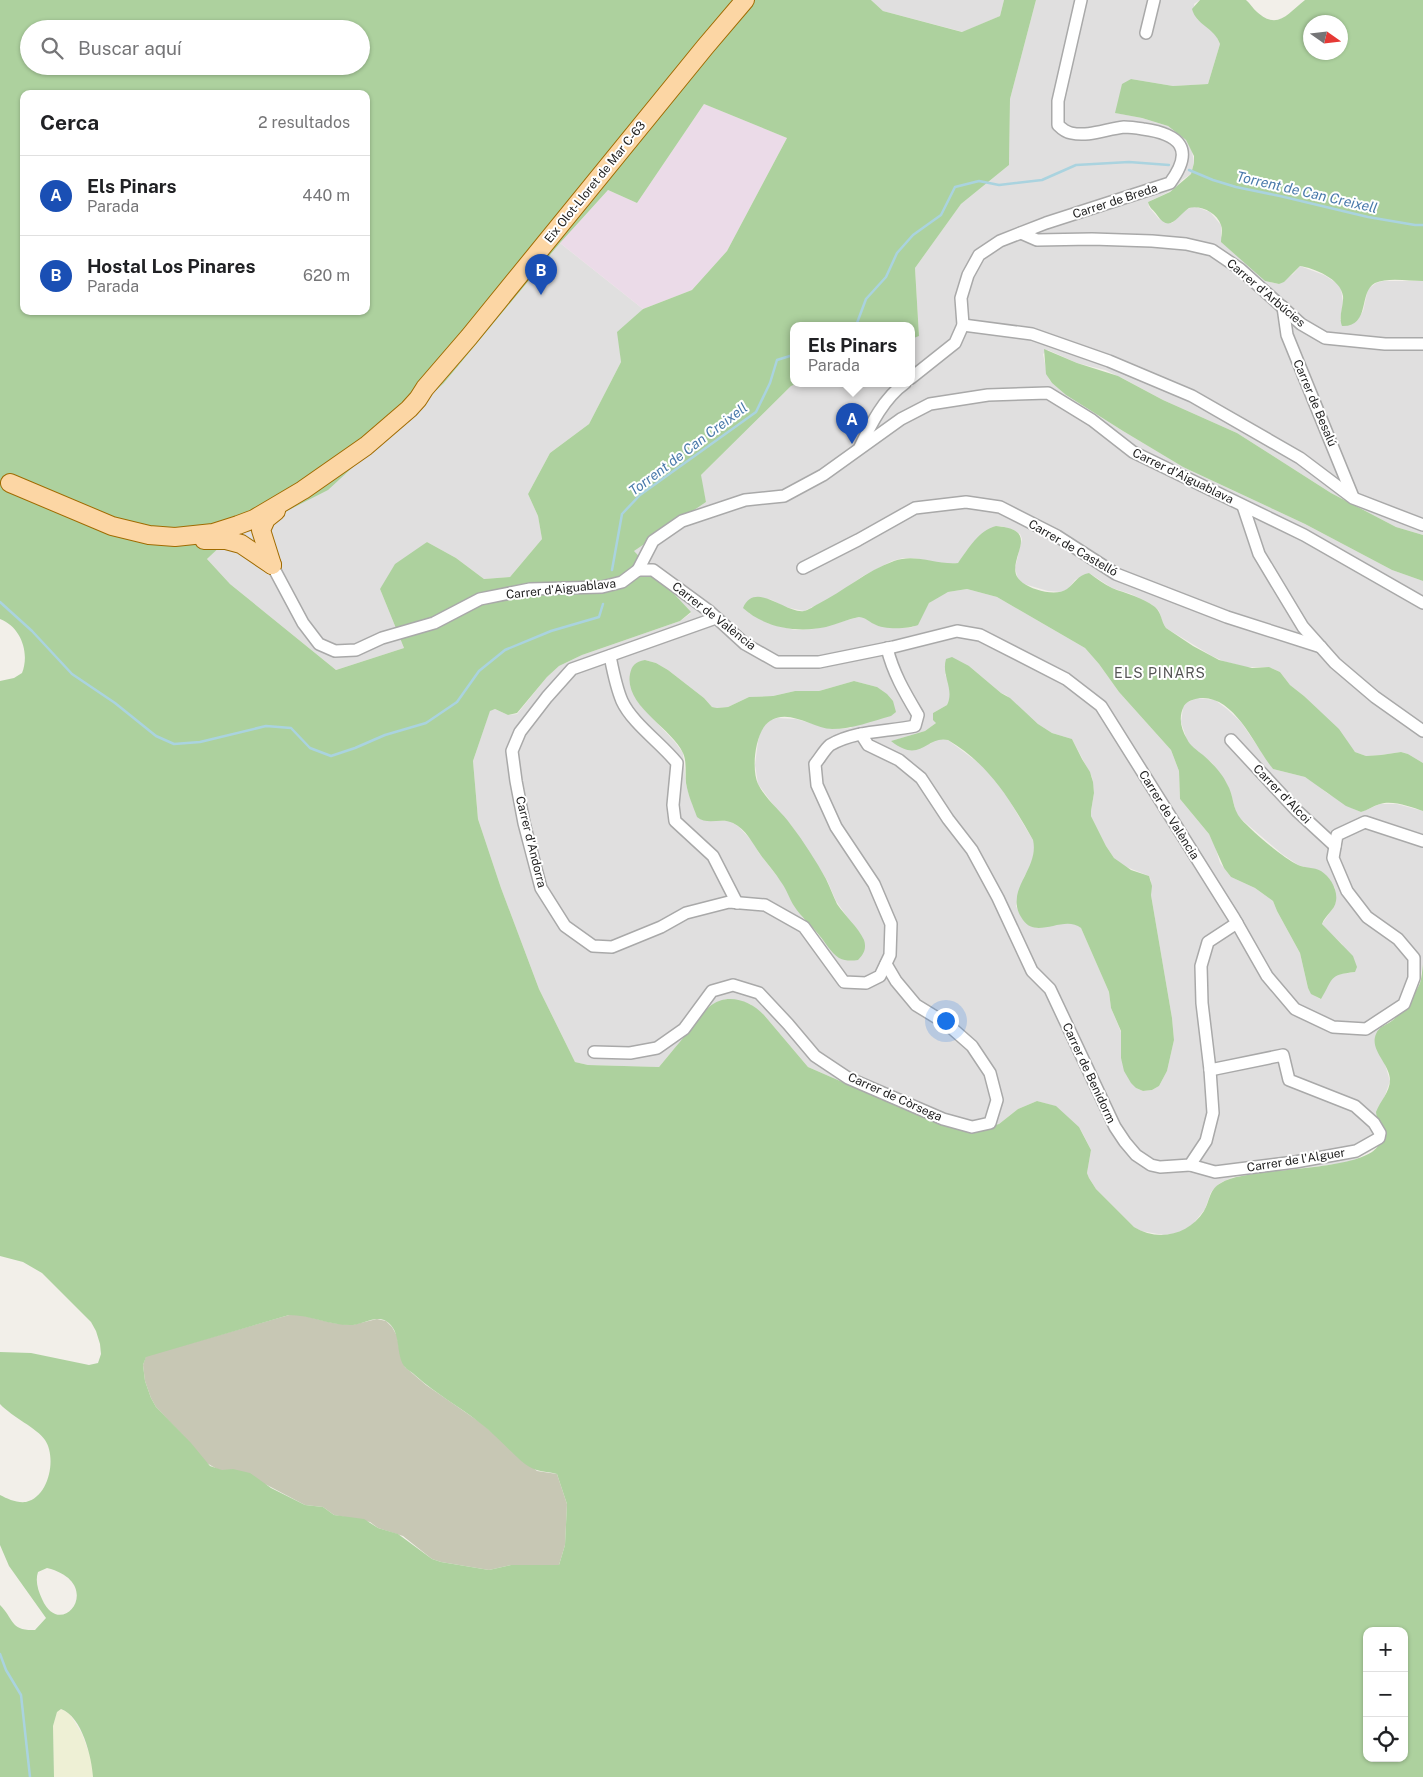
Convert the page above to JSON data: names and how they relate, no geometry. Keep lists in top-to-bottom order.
{
  "streets": {
    "main road": ["Eix Olot-Lloret de Mar C-63"],
    "street": [
      "Carrer de Breda",
      "Carrer d'Arbúcies",
      "Carrer de Besalú",
      "Carrer d'Aiguablava",
      "Carrer de Castelló",
      "Carrer de València",
      "Carrer d'Alcoi",
      "Carrer d'Andorra",
      "Carrer de Benidorm",
      "Carrer de Còrsega",
      "Carrer de l'Alguer"
    ]
  },
  "crossings": [
    ["Carrer de Breda", "Carrer d'Arbúcies"],
    ["Carrer d'Arbúcies", "Carrer de Besalú"],
    ["Carrer d'Aiguablava", "Carrer de València"],
    ["Carrer de València", "Carrer d'Alcoi"],
    ["Carrer de València", "Carrer d'Andorra"],
    ["Carrer d'Andorra", "Carrer de Còrsega"],
    ["Carrer de Benidorm", "Carrer de l'Alguer"]
  ],
  "districts": ["ELS PINARS"],
  "water": ["Torrent de Can Creixell"],
  "north": "right",
  "page": {
    "search": "Buscar aquí",
    "heading": ["Cerca", "2 resultados"],
    "list": [
      {
        "mark": "A",
        "name": "Els Pinars",
        "note": "Parada",
        "value": "440 m"
      },
      {
        "mark": "B",
        "name": "Hostal Los Pinares",
        "note": "Parada",
        "value": "620 m"
      }
    ],
    "pins": ["B", "A"],
    "popup": ["Els Pinars", "Parada"],
    "map_buttons": ["+", "−"]
  }
}
